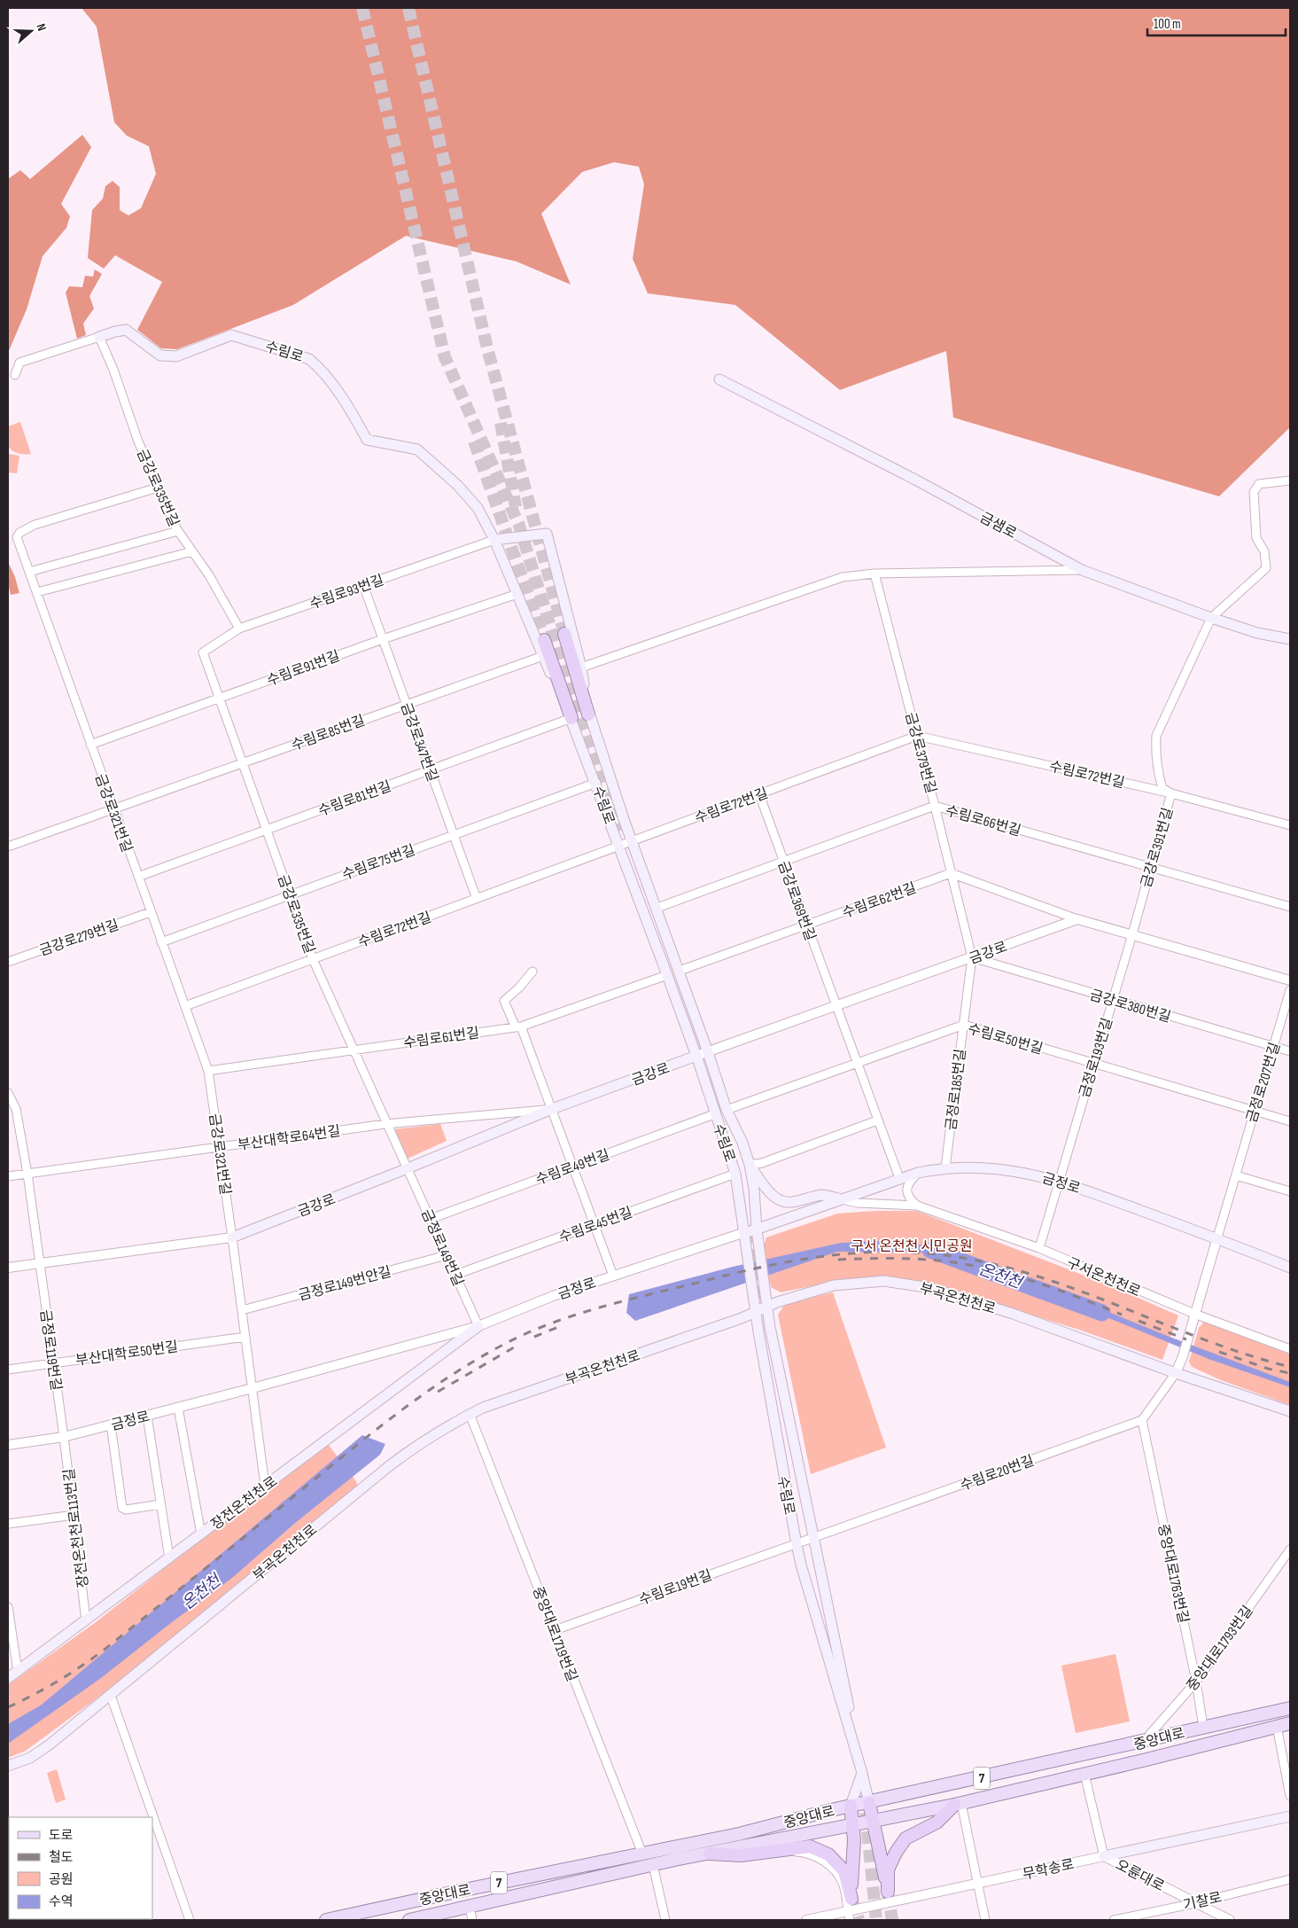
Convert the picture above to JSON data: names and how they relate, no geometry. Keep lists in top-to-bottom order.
{
  "streets": {
    "main road": [
      "수림로",
      "금샘로",
      "금강로",
      "금정로",
      "부곡온천천로",
      "장전온천천로",
      "중앙대로",
      "7",
      "무학송로"
    ],
    "street": [
      "금강로335번길",
      "수림로93번길",
      "수림로91번길",
      "수림로85번길",
      "금강로347번길",
      "금강로379번길",
      "수림로72번길",
      "수림로81번길",
      "금강로321번길",
      "수림로66번길",
      "금강로391번길",
      "수림로75번길",
      "수림로62번길",
      "금강로369번길",
      "금강로279번길",
      "금강로380번길",
      "수림로61번길",
      "수림로50번길",
      "금정로193번길",
      "금정로207번길",
      "금정로185번길",
      "부산대학로64번길",
      "수림로49번길",
      "수림로45번길",
      "금정로149번길",
      "구서온천천로",
      "금정로149번안길",
      "금정로119번길",
      "부산대학로50번길",
      "수림로20번길",
      "장전온천천로113번길",
      "중앙대로1763번길",
      "수림로19번길",
      "중앙대로1719번길",
      "중앙대로1793번길",
      "오륜대로",
      "기찰로"
    ]
  },
  "crossings": [
    ["수림로", "금강로335번길"],
    ["수림로", "수림로93번길"],
    ["수림로", "수림로91번길"],
    ["수림로", "수림로85번길"],
    ["수림로", "수림로72번길"],
    ["수림로", "수림로81번길"],
    ["수림로", "수림로66번길"],
    ["수림로", "수림로75번길"],
    ["수림로", "수림로62번길"],
    ["수림로", "금강로"],
    ["수림로", "수림로61번길"],
    ["수림로", "수림로50번길"],
    ["수림로", "수림로49번길"],
    ["수림로", "금정로"],
    ["수림로", "수림로45번길"],
    ["수림로", "부곡온천천로"],
    ["수림로", "수림로20번길"],
    ["수림로", "수림로19번길"],
    ["수림로", "중앙대로"],
    ["금강로335번길", "수림로93번길"],
    ["금강로335번길", "수림로91번길"],
    ["금강로335번길", "수림로85번길"],
    ["금강로335번길", "수림로72번길"],
    ["금강로335번길", "수림로81번길"],
    ["금강로335번길", "금강로321번길"],
    ["금강로335번길", "수림로75번길"],
    ["금강로335번길", "금강로"],
    ["금강로335번길", "수림로61번길"],
    ["금강로335번길", "부산대학로64번길"],
    ["금강로335번길", "금정로149번길"],
    ["금샘로", "금강로391번길"],
    ["수림로93번길", "금강로347번길"],
    ["수림로91번길", "금강로347번길"],
    ["수림로91번길", "금강로321번길"],
    ["수림로85번길", "금강로347번길"],
    ["수림로85번길", "금강로321번길"],
    ["금강로347번길", "수림로72번길"],
    ["금강로347번길", "수림로81번길"],
    ["금강로347번길", "수림로75번길"],
    ["금강로379번길", "수림로72번길"],
    ["금강로379번길", "수림로66번길"],
    ["금강로379번길", "수림로62번길"],
    ["금강로379번길", "금강로"],
    ["금강로379번길", "금강로380번길"],
    ["금강로379번길", "금정로185번길"],
    ["수림로72번길", "금강로321번길"],
    ["수림로72번길", "금강로391번길"],
    ["수림로72번길", "금강로369번길"],
    ["수림로81번길", "금강로321번길"],
    ["금강로321번길", "수림로75번길"],
    ["금강로321번길", "금강로279번길"],
    ["금강로321번길", "금강로"],
    ["금강로321번길", "수림로61번길"],
    ["금강로321번길", "부산대학로64번길"],
    ["수림로66번길", "금강로391번길"],
    ["수림로66번길", "금강로369번길"],
    ["금강로391번길", "금정로193번길"],
    ["수림로62번길", "금강로369번길"],
    ["금강로369번길", "금강로"],
    ["금강로", "금강로380번길"],
    ["금강로", "금정로185번길"],
    ["금강로", "부산대학로64번길"],
    ["금강로", "금정로149번길"],
    ["금강로", "금정로119번길"],
    ["금강로380번길", "금정로193번길"],
    ["금강로380번길", "금정로207번길"],
    ["금강로380번길", "금정로185번길"],
    ["수림로50번길", "금정로193번길"],
    ["수림로50번길", "금정로207번길"],
    ["수림로50번길", "금정로185번길"],
    ["금정로193번길", "금정로"],
    ["금정로193번길", "구서온천천로"],
    ["금정로207번길", "금정로"],
    ["금정로185번길", "금정로"],
    ["수림로49번길", "금정로149번길"],
    ["금정로", "금정로149번길"],
    ["금정로", "구서온천천로"],
    ["금정로", "금정로119번길"],
    ["금정로", "장전온천천로"],
    ["금정로", "장전온천천로113번길"],
    ["수림로45번길", "금정로149번길"],
    ["금정로149번길", "금정로149번안길"],
    ["금정로149번길", "장전온천천로"],
    ["부곡온천천로", "중앙대로1719번길"],
    ["금정로119번길", "부산대학로50번길"],
    ["금정로119번길", "장전온천천로113번길"],
    ["수림로20번길", "중앙대로1763번길"],
    ["수림로20번길", "수림로19번길"],
    ["장전온천천로", "장전온천천로113번길"],
    ["중앙대로1763번길", "중앙대로1793번길"],
    ["중앙대로1763번길", "중앙대로"],
    ["수림로19번길", "중앙대로1719번길"],
    ["중앙대로1719번길", "중앙대로"],
    ["중앙대로1793번길", "중앙대로"],
    ["중앙대로", "오륜대로"],
    ["무학송로", "오륜대로"],
    ["오륜대로", "기찰로"]
  ],
  "water": ["온천천"],
  "parks": ["구서 온천천 시민공원"],
  "legend": [
    "도로",
    "철도",
    "공원",
    "수역"
  ],
  "scale_bar": "100 m",
  "north": "right"
}
